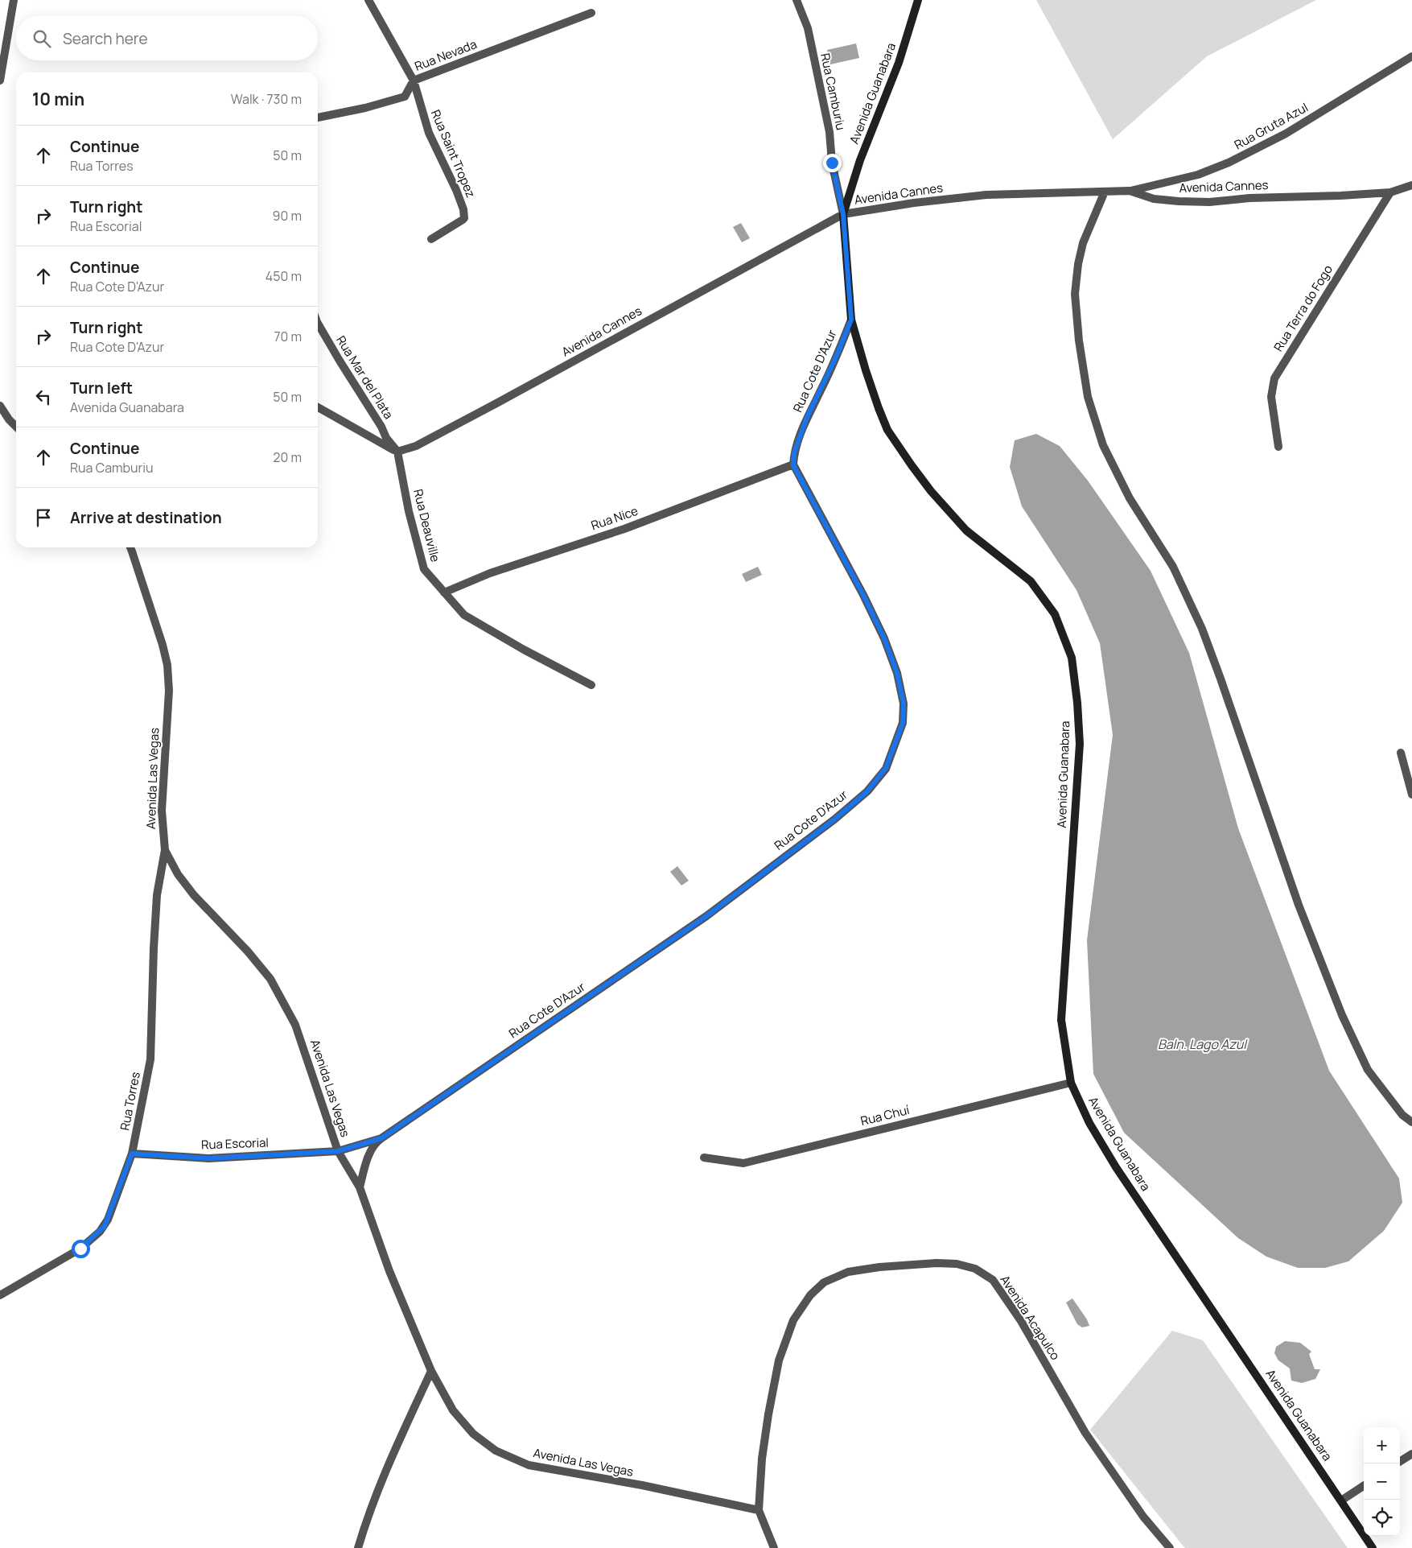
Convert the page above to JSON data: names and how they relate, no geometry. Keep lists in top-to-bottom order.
{
  "streets": {
    "street": [
      "Rua Nevada",
      "Rua Camburiu",
      "Avenida Guanabara",
      "Rua Gruta Azul",
      "Rua Saint Tropez",
      "Avenida Cannes",
      "Rua Terra do Fogo",
      "Rua Cote D'Azur",
      "Rua Mar del Plata",
      "Rua Nice",
      "Rua Deauville",
      "Avenida Las Vegas",
      "Rua Torres",
      "Rua Chuí",
      "Rua Escorial",
      "Avenida Acapulco"
    ]
  },
  "crossings": [
    ["Rua Nevada", "Rua Saint Tropez"],
    ["Rua Camburiu", "Avenida Guanabara"],
    ["Rua Camburiu", "Avenida Cannes"],
    ["Avenida Guanabara", "Avenida Cannes"],
    ["Avenida Guanabara", "Rua Cote D'Azur"],
    ["Avenida Guanabara", "Rua Chuí"],
    ["Rua Gruta Azul", "Avenida Cannes"],
    ["Avenida Cannes", "Rua Terra do Fogo"],
    ["Avenida Cannes", "Rua Mar del Plata"],
    ["Avenida Cannes", "Rua Deauville"],
    ["Rua Cote D'Azur", "Rua Nice"],
    ["Rua Cote D'Azur", "Avenida Las Vegas"],
    ["Rua Cote D'Azur", "Rua Escorial"],
    ["Rua Mar del Plata", "Rua Deauville"],
    ["Rua Nice", "Rua Deauville"],
    ["Avenida Las Vegas", "Rua Torres"],
    ["Avenida Las Vegas", "Rua Escorial"],
    ["Avenida Las Vegas", "Avenida Acapulco"],
    ["Rua Torres", "Rua Escorial"]
  ],
  "water": ["Baln. Lago Azul"],
  "page": {
    "search": "Search here",
    "heading": ["10 min", "Walk · 730 m"],
    "list": [
      ["Continue", "Rua Torres", "50 m"],
      ["Turn right", "Rua Escorial", "90 m"],
      ["Continue", "Rua Cote D'Azur", "450 m"],
      ["Turn right", "Rua Cote D'Azur", "70 m"],
      ["Turn left", "Avenida Guanabara", "50 m"],
      ["Continue", "Rua Camburiu", "20 m"],
      "Arrive at destination"
    ],
    "map_buttons": ["+", "−"]
  }
}
